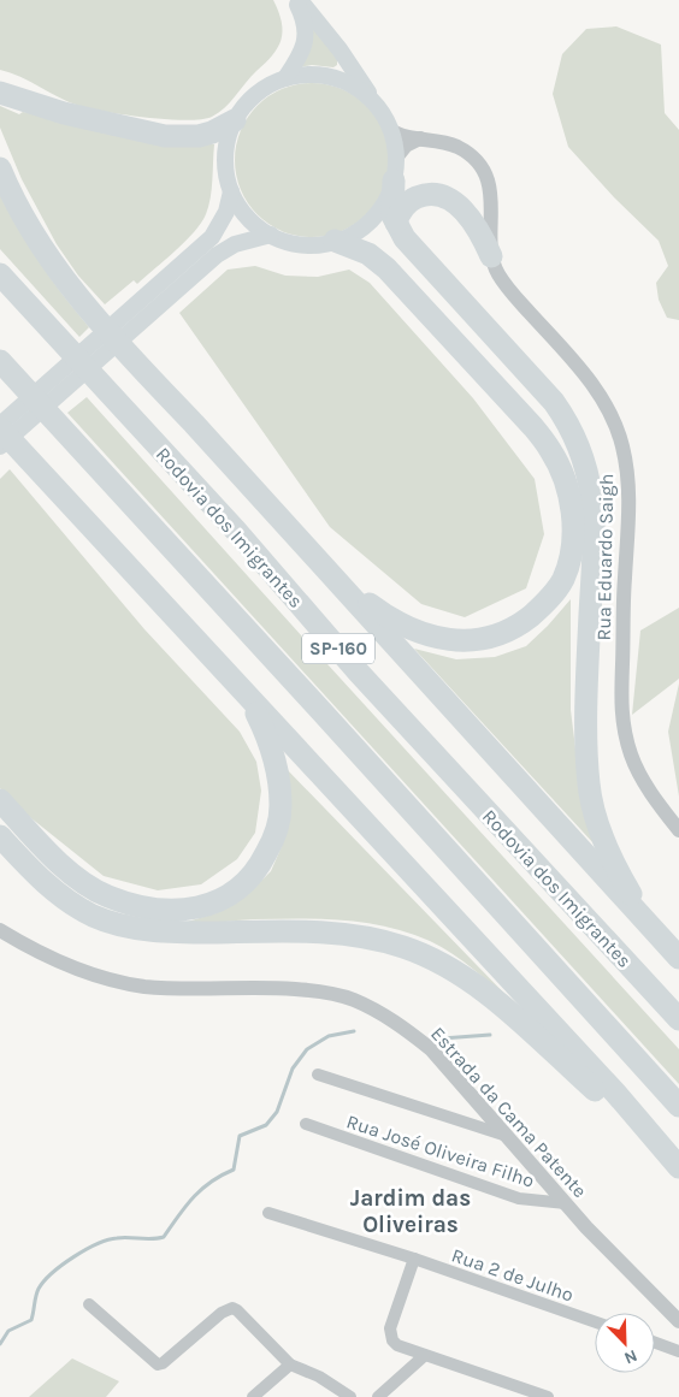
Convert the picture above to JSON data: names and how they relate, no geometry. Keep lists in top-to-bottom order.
{
  "streets": {
    "highway": ["Rodovia dos Imigrantes", "SP-160"],
    "street": [
      "Rua Eduardo Saigh",
      "Estrada da Cama Patente",
      "Rua José Oliveira Filho",
      "Rua 2 de Julho"
    ]
  },
  "crossings": [
    ["Estrada da Cama Patente", "Rua José Oliveira Filho"]
  ],
  "districts": ["Jardim das Oliveiras"],
  "north": "bottom right"
}
